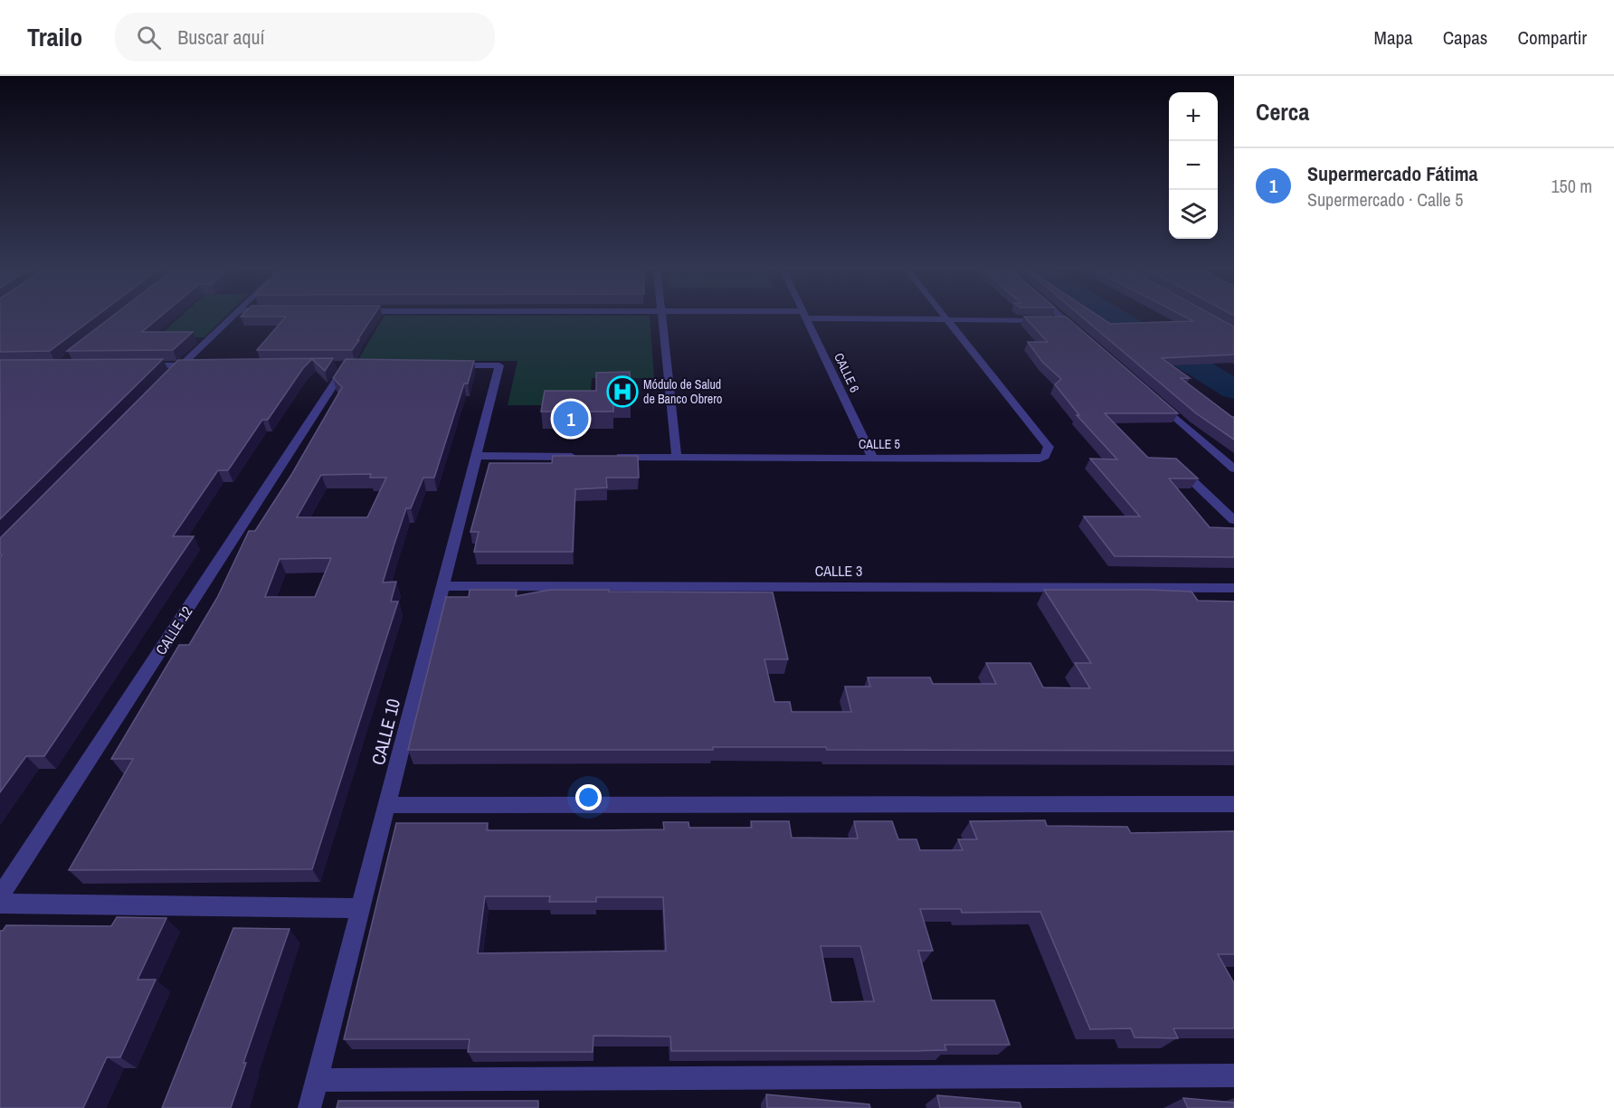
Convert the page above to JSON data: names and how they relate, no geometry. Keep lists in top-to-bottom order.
{
  "streets": {
    "street": [
      "CALLE 6",
      "CALLE 5",
      "CALLE 3",
      "CALLE 12",
      "CALLE 10"
    ]
  },
  "crossings": [
    ["CALLE 6", "CALLE 5"],
    ["CALLE 3", "CALLE 10"]
  ],
  "places": {
    "hospital": ["Módulo de Salud de Banco Obrero"]
  },
  "page": {
    "header": "Trailo",
    "search": "Buscar aquí",
    "nav": ["Mapa", "Capas", "Compartir"],
    "heading": "Cerca",
    "map_buttons": ["+", "−"],
    "list": [
      {
        "mark": "1",
        "name": "Supermercado Fátima",
        "note": "Supermercado · Calle 5",
        "value": "150 m"
      }
    ],
    "pins": "1"
  }
}
